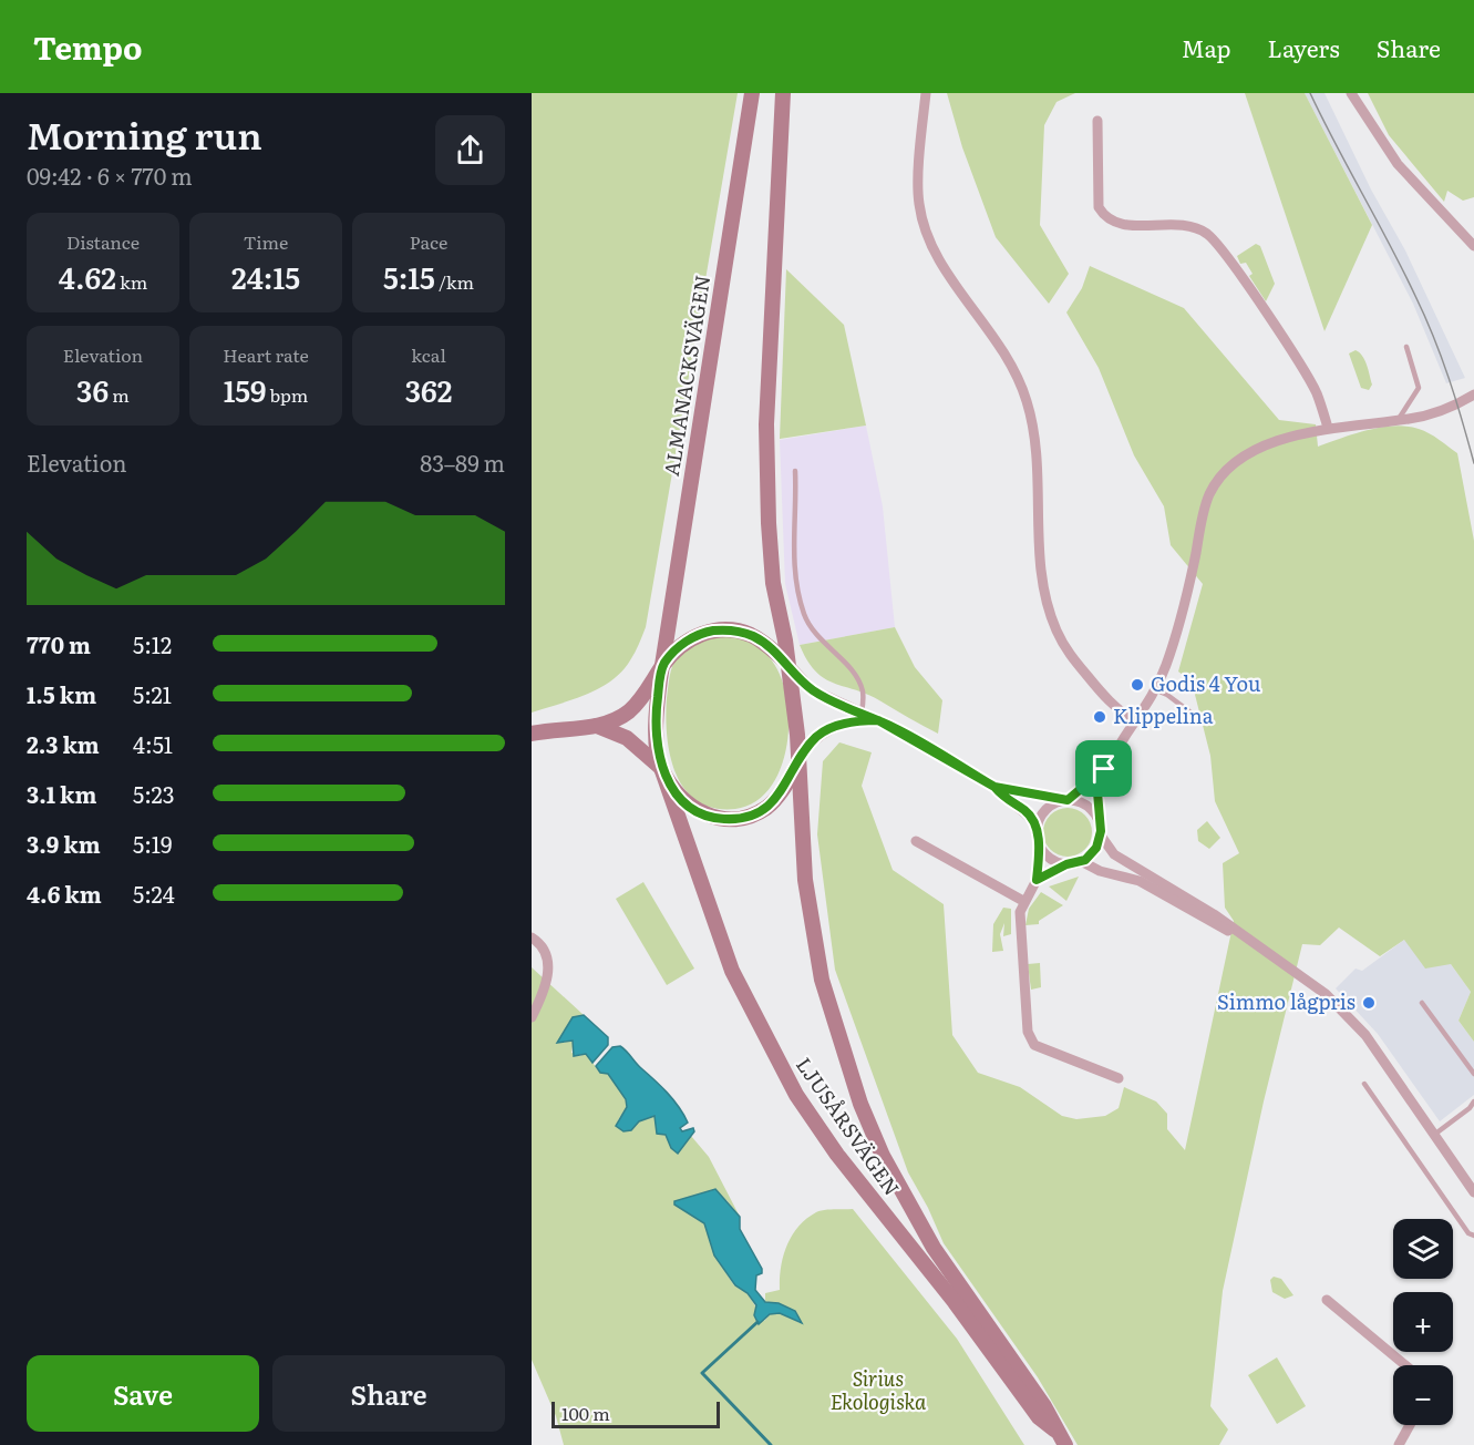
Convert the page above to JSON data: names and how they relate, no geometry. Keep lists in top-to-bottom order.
{
  "streets": {
    "main road": ["ALMANACKSVÄGEN", "LJUSÅRSVÄGEN"]
  },
  "crossings": [
    ["ALMANACKSVÄGEN", "LJUSÅRSVÄGEN"]
  ],
  "parks": ["Sirius Ekologiska"],
  "places": ["Godis 4 You", "Klippelina", "Simmo lågpris"],
  "scale_bar": "100 m",
  "page": {
    "header": "Tempo",
    "nav": ["Map", "Layers", "Share"],
    "heading": ["Morning run", "09:42 · 6 × 770 m"],
    "stats": [
      ["Distance", "4.62 km"],
      ["Time", "24:15"],
      ["Pace", "5:15 /km"],
      ["Elevation", "36 m"],
      ["Heart rate", "159 bpm"],
      ["kcal", "362"]
    ],
    "chart": ["Elevation", "83–89 m"],
    "list": [
      {
        "name": "770 m",
        "note": "5:12"
      },
      {
        "name": "1.5 km",
        "note": "5:21"
      },
      {
        "name": "2.3 km",
        "note": "4:51"
      },
      {
        "name": "3.1 km",
        "note": "5:23"
      },
      {
        "name": "3.9 km",
        "note": "5:19"
      },
      {
        "name": "4.6 km",
        "note": "5:24"
      }
    ],
    "map_buttons": ["+", "−"],
    "buttons": ["Save", "Share"],
    "scale": "100 m"
  }
}
